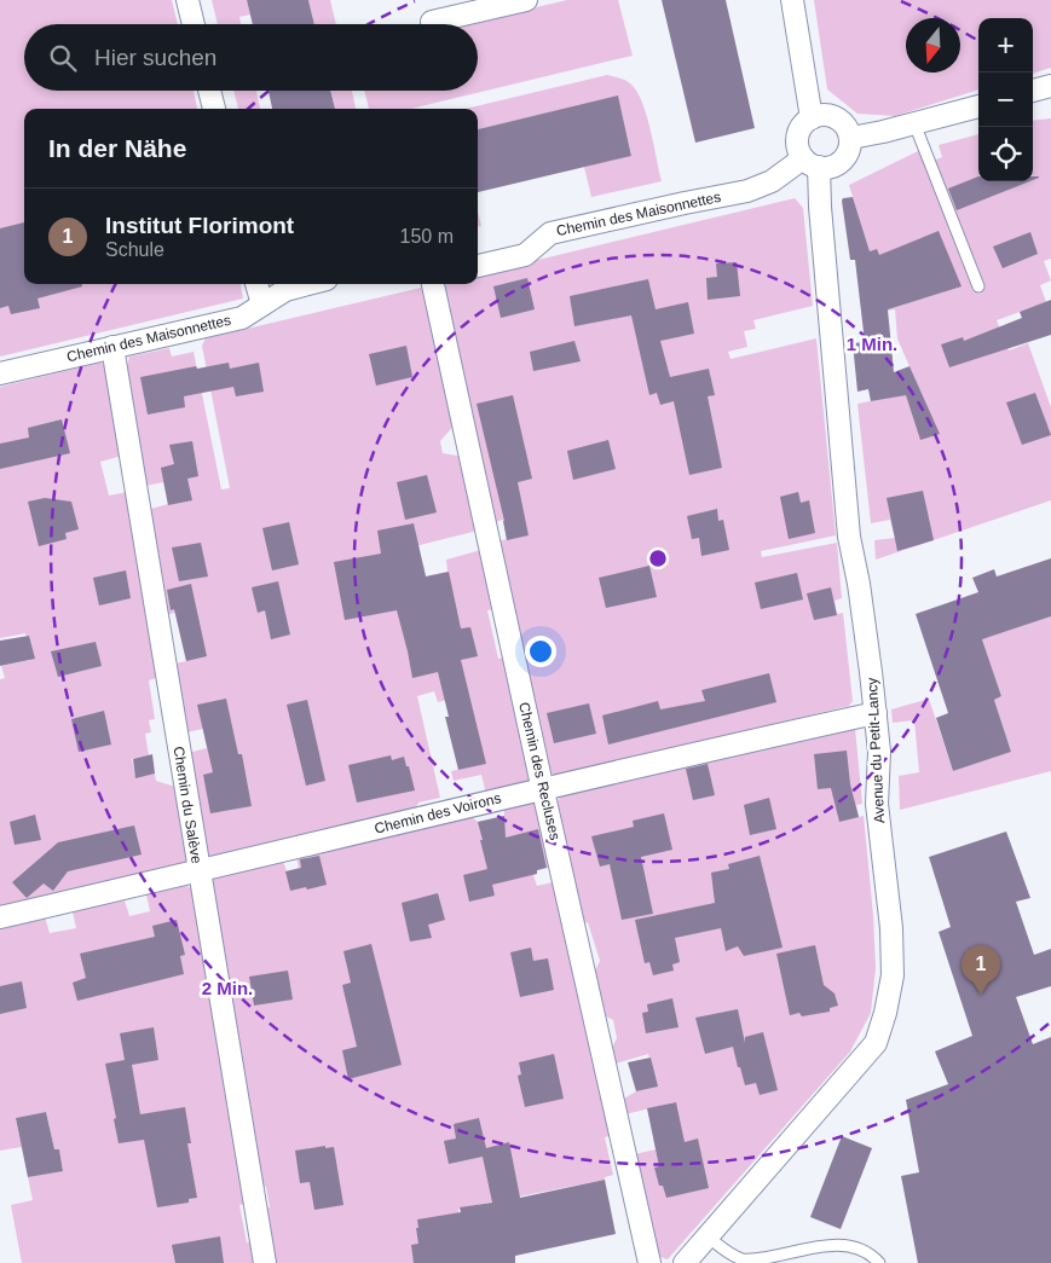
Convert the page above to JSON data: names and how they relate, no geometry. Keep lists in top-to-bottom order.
{
  "streets": {
    "street": [
      "Chemin des Maisonnettes",
      "Avenue du Petit-Lancy",
      "Chemin des Recluses",
      "Chemin du Salève",
      "Chemin des Voirons"
    ]
  },
  "crossings": [
    ["Chemin des Maisonnettes", "Avenue du Petit-Lancy"],
    ["Chemin des Maisonnettes", "Chemin du Salève"],
    ["Avenue du Petit-Lancy", "Chemin des Voirons"],
    ["Chemin des Recluses", "Chemin des Voirons"],
    ["Chemin du Salève", "Chemin des Voirons"]
  ],
  "north": "bottom",
  "page": {
    "map_buttons": ["+", "−"],
    "search": "Hier suchen",
    "heading": "In der Nähe",
    "list": [
      {
        "mark": "1",
        "name": "Institut Florimont",
        "note": "Schule",
        "value": "150 m"
      }
    ],
    "pins": "1"
  },
  "rings": ["1 Min.", "2 Min."]
}
